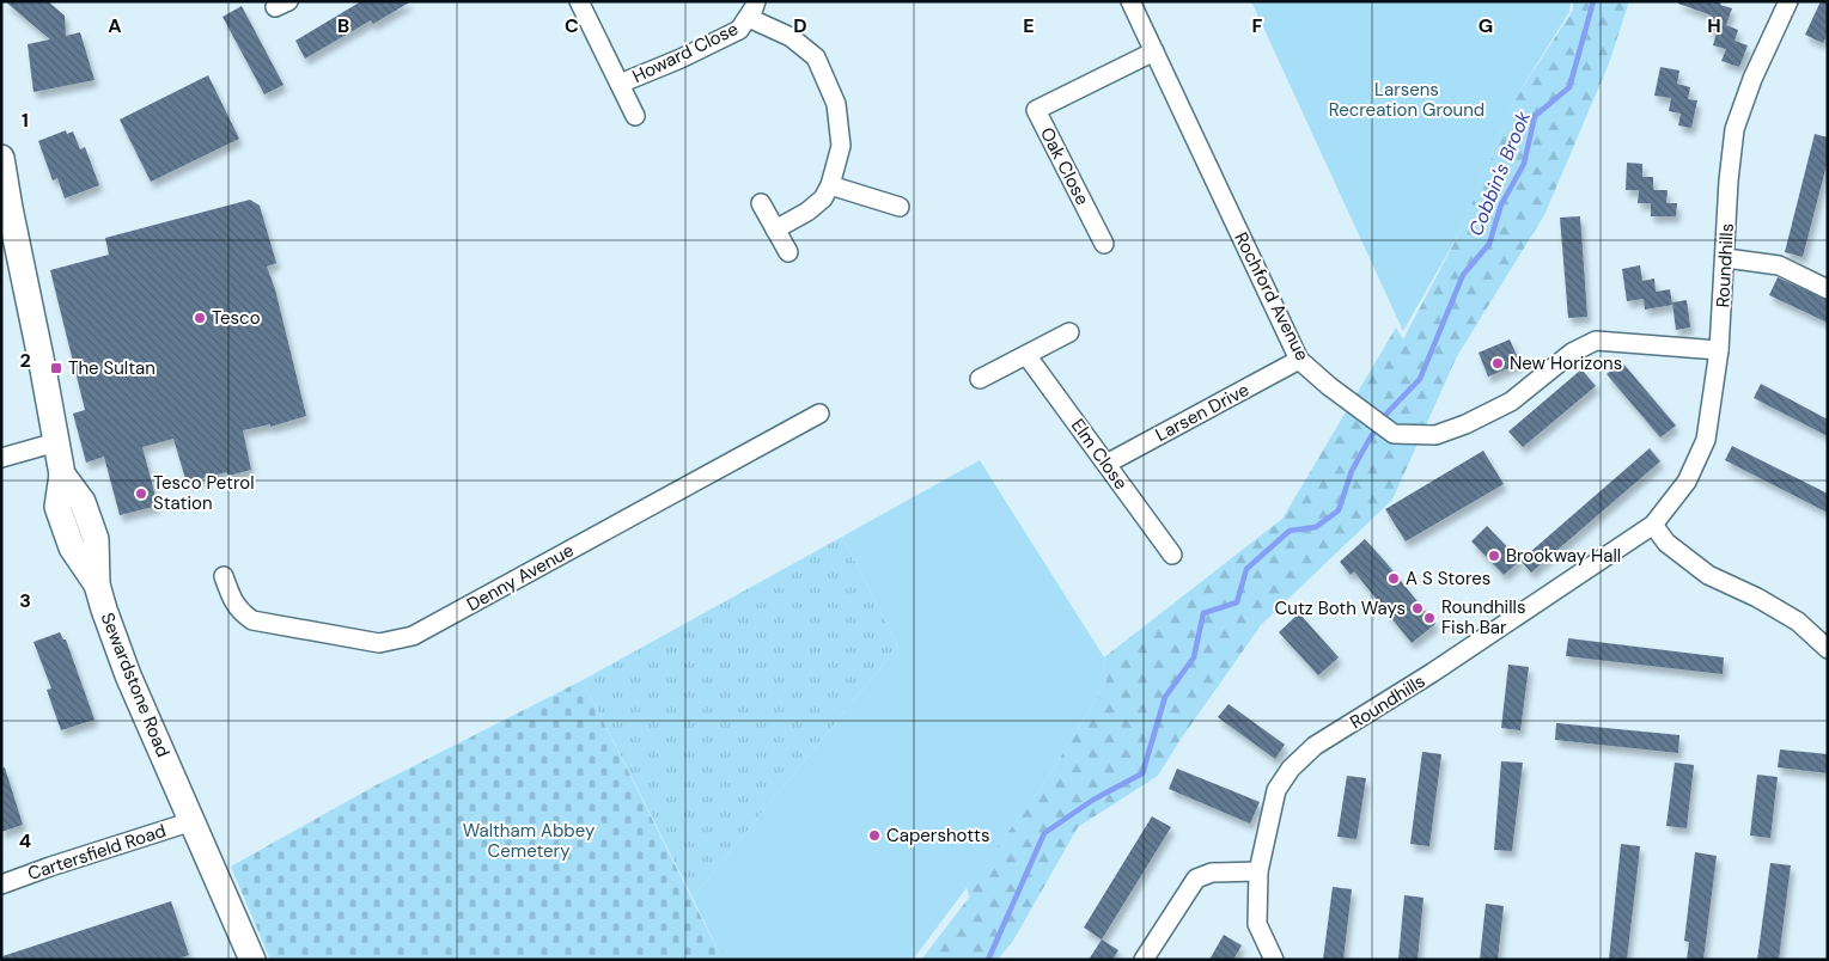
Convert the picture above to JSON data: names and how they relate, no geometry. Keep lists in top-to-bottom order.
{
  "streets": {
    "street": [
      "Howard Close",
      "Oak Close",
      "Roundhills",
      "Rochford Avenue",
      "Larsen Drive",
      "Elm Close",
      "Denny Avenue",
      "Sewardstone Road",
      "Cartersfield Road"
    ]
  },
  "crossings": [
    ["Oak Close", "Rochford Avenue"],
    ["Roundhills", "Rochford Avenue"],
    ["Rochford Avenue", "Larsen Drive"],
    ["Larsen Drive", "Elm Close"],
    ["Sewardstone Road", "Cartersfield Road"]
  ],
  "water": ["Cobbin's Brook"],
  "parks": ["Larsens Recreation Ground", "Waltham Abbey Cemetery"],
  "places": {
    "other": [
      "Tesco",
      "New Horizons",
      "Tesco Petrol Station",
      "Brookway Hall",
      "A S Stores",
      "Cutz Both Ways",
      "Roundhills Fish Bar",
      "Capershotts"
    ],
    "transit": ["The Sultan"]
  },
  "grid": {
    "columns": [
      "A",
      "B",
      "C",
      "D",
      "E",
      "F",
      "G",
      "H"
    ],
    "rows": [
      "1",
      "2",
      "3",
      "4"
    ]
  }
}
